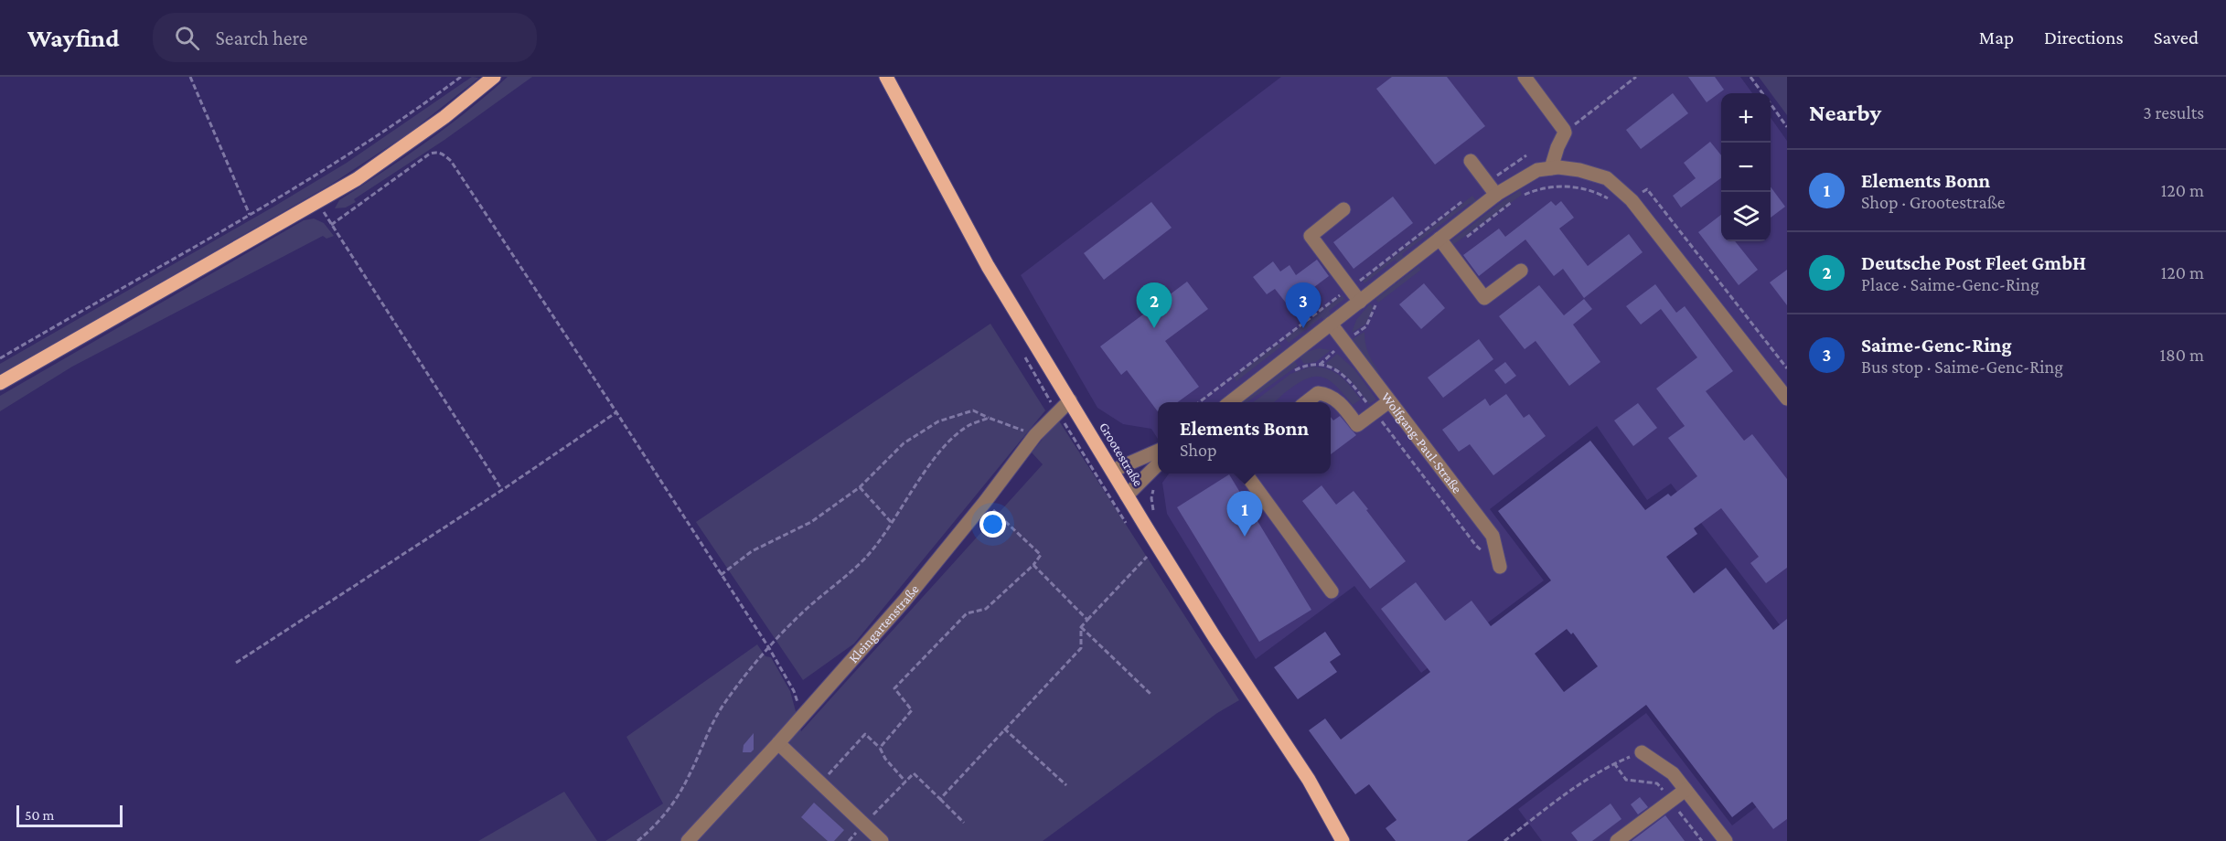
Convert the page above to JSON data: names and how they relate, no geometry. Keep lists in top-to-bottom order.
{
  "streets": {
    "main road": ["Grootestraße"],
    "street": ["Wolfgang-Paul-Straße", "Kleingartenstraße"]
  },
  "crossings": [
    ["Grootestraße", "Kleingartenstraße"]
  ],
  "scale_bar": "50 m",
  "page": {
    "header": "Wayfind",
    "search": "Search here",
    "nav": ["Map", "Directions", "Saved"],
    "heading": ["Nearby", "3 results"],
    "map_buttons": ["+", "−"],
    "list": [
      {
        "mark": "1",
        "name": "Elements Bonn",
        "note": "Shop · Grootestraße",
        "value": "120 m"
      },
      {
        "mark": "2",
        "name": "Deutsche Post Fleet GmbH",
        "note": "Place · Saime-Genc-Ring",
        "value": "120 m"
      },
      {
        "mark": "3",
        "name": "Saime-Genc-Ring",
        "note": "Bus stop · Saime-Genc-Ring",
        "value": "180 m"
      }
    ],
    "pins": ["2", "3", "1"],
    "popup": ["Elements Bonn", "Shop"],
    "scale": "50 m"
  }
}
